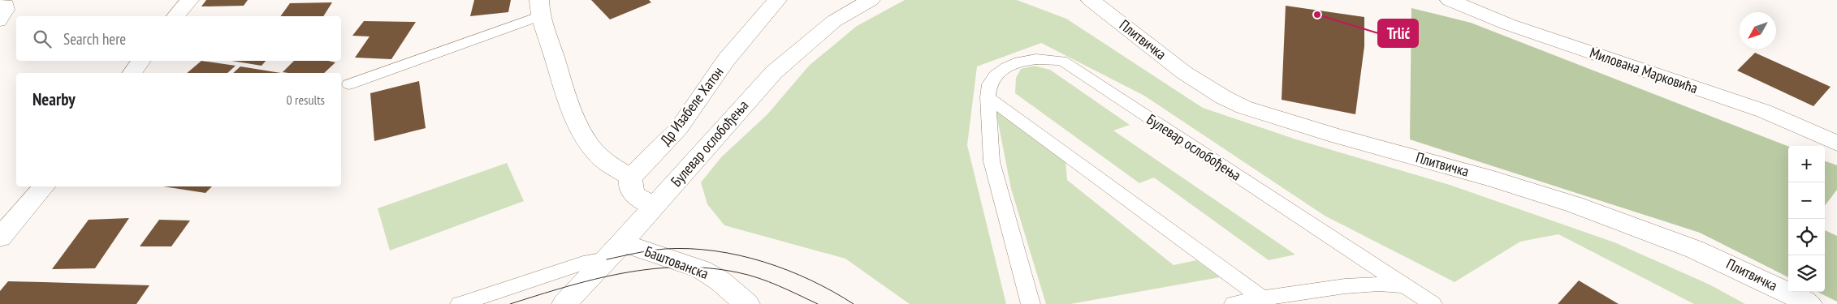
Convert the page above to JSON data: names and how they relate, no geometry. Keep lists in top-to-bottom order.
{
  "streets": {
    "street": [
      "Плитвичка",
      "Милована Марковића",
      "Др Изабеле Хатон",
      "Булевар ослобођења",
      "Баштованска"
    ]
  },
  "crossings": [
    ["Булевар ослобођења", "Баштованска"]
  ],
  "places": ["Trlić"],
  "north": "bottom left",
  "page": {
    "search": "Search here",
    "heading": ["Nearby", "0 results"],
    "map_buttons": ["+", "−"]
  }
}
